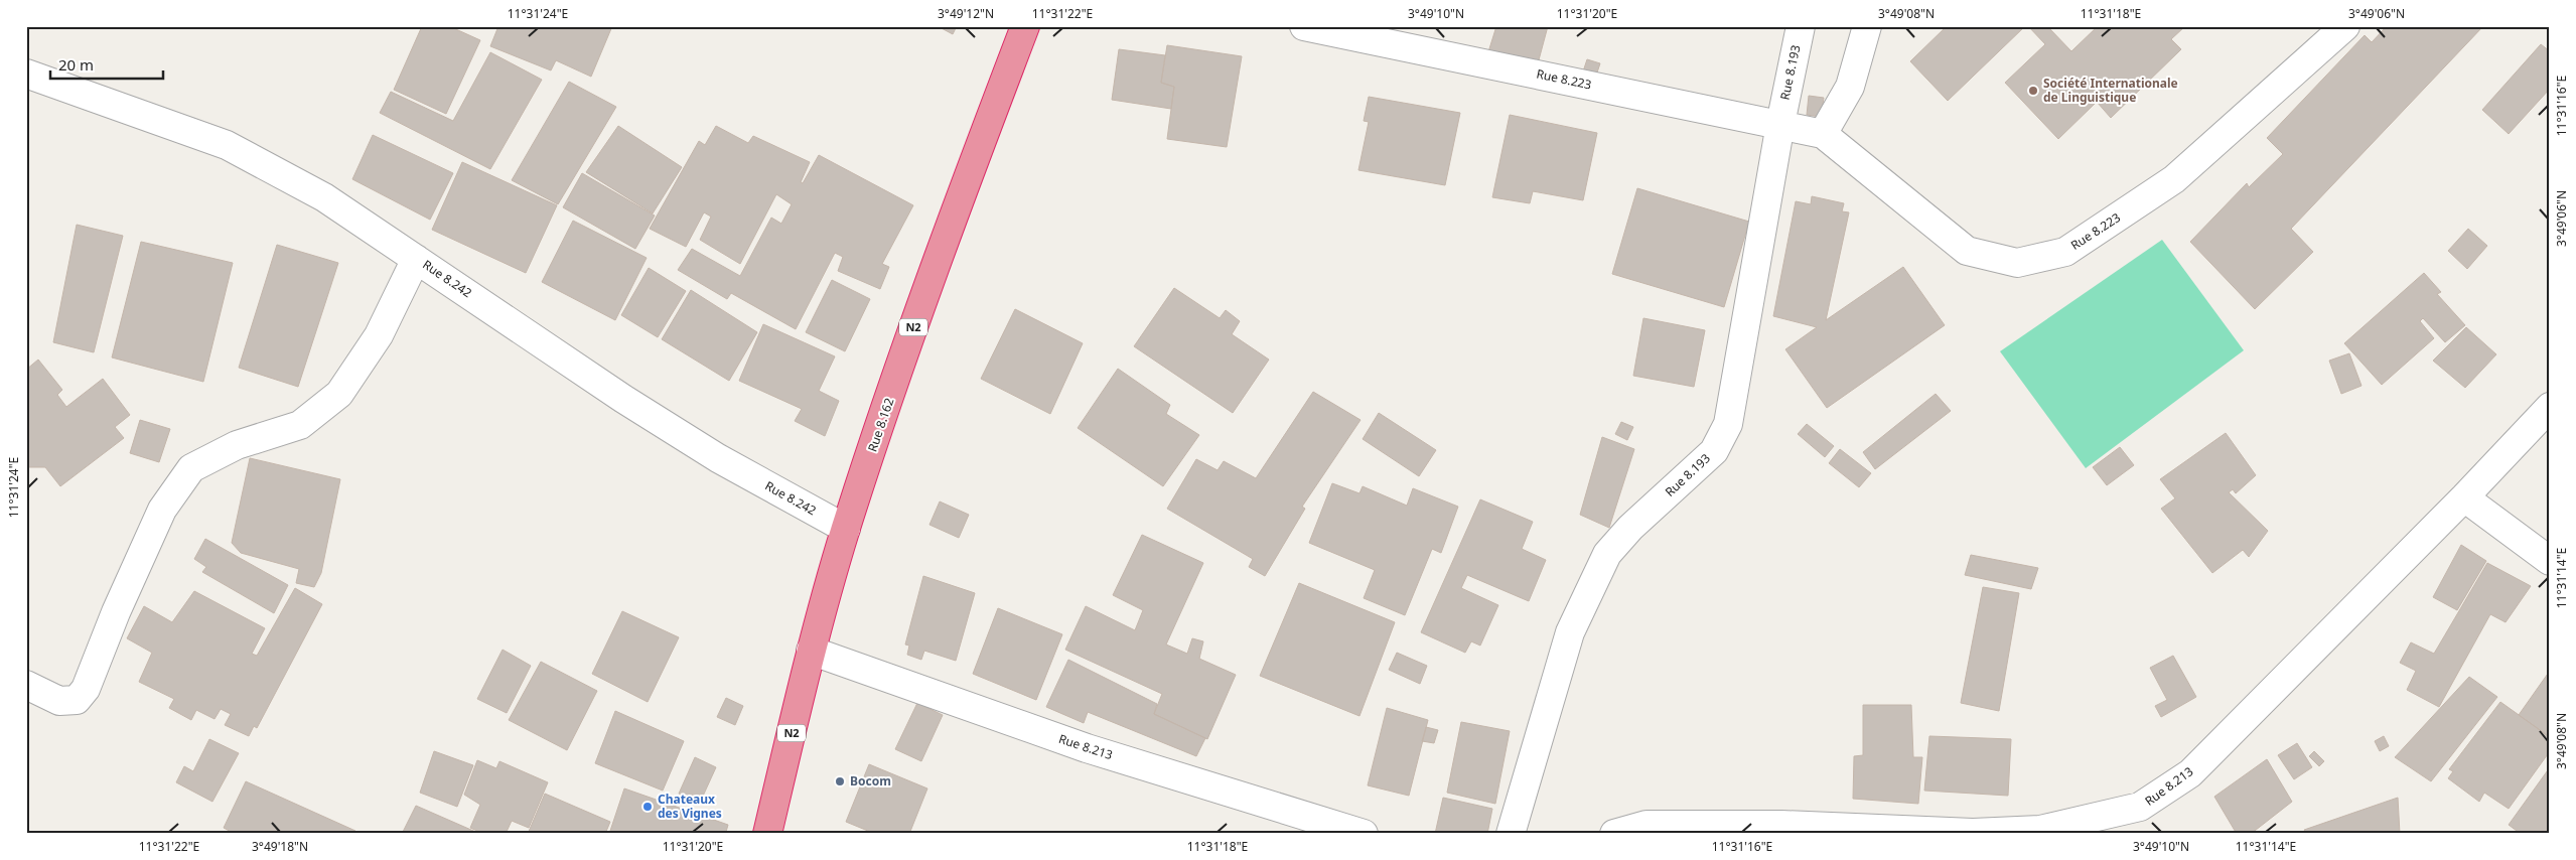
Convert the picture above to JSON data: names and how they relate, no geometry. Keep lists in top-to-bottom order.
{
  "streets": {
    "highway": ["N2", "Rue 8.162"],
    "street": [
      "Rue 8.193",
      "Rue 8.223",
      "Rue 8.242",
      "Rue 8.213"
    ]
  },
  "crossings": [
    ["Rue 8.193", "Rue 8.223"],
    ["Rue 8.242", "Rue 8.162"],
    ["Rue 8.162", "Rue 8.213"]
  ],
  "places": ["Société Internationale de Linguistique", "Bocom", "Chateaux des Vignes"],
  "scale_bar": "20 m",
  "coordinates": [
    "11°31'24\"E",
    "3°49'12\"N",
    "11°31'22\"E",
    "3°49'10\"N",
    "11°31'20\"E",
    "3°49'08\"N",
    "11°31'18\"E",
    "3°49'06\"N",
    "11°31'16\"E",
    "11°31'14\"E",
    "3°49'18\"N"
  ]
}
